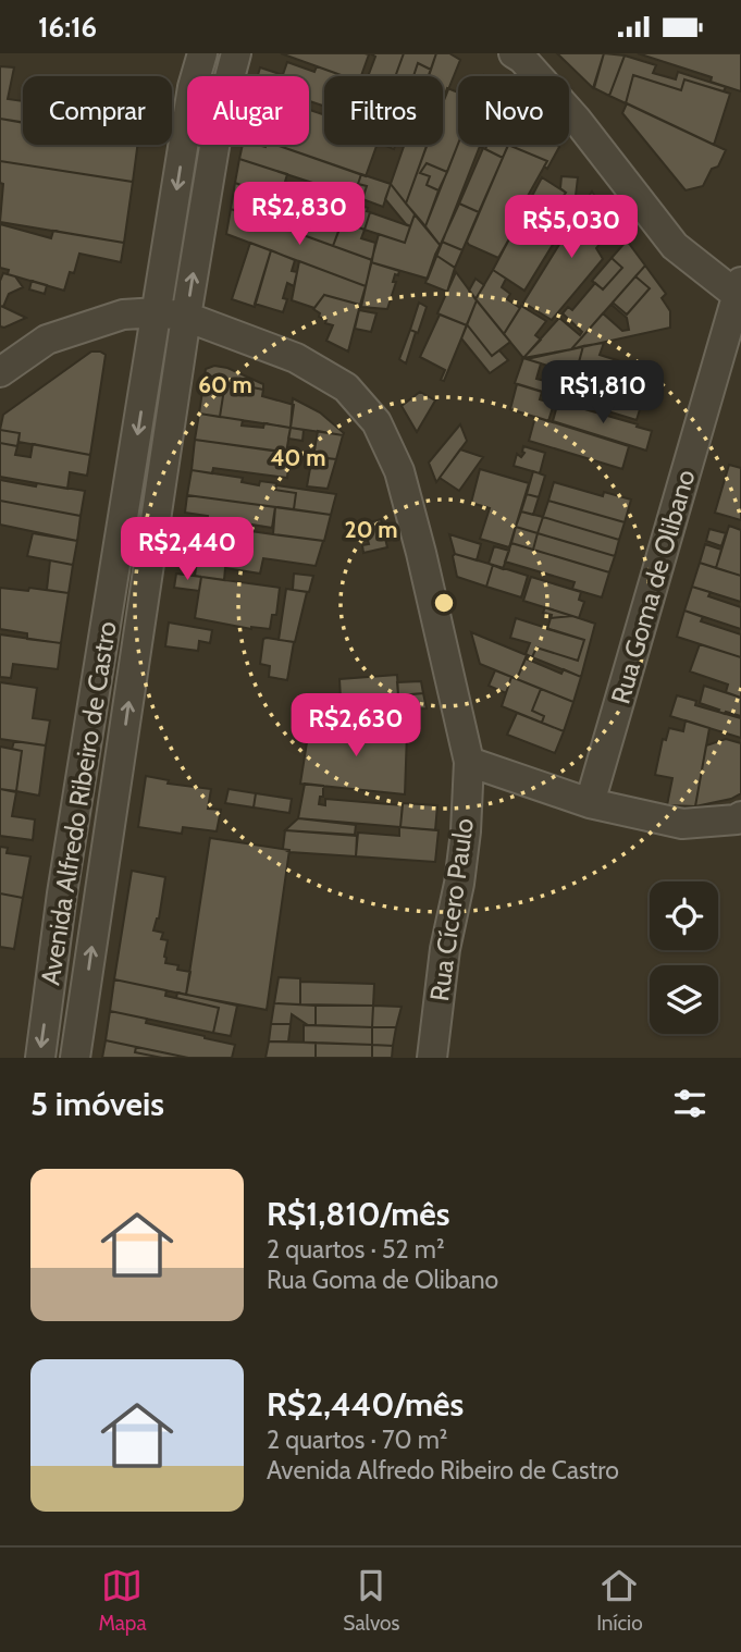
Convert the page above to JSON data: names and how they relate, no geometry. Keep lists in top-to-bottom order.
{
  "streets": {
    "street": ["Rua Goma de Olibano", "Avenida Alfredo Ribeiro de Castro", "Rua Cícero Paulo"]
  },
  "crossings": [
    ["Avenida Alfredo Ribeiro de Castro", "Rua Cícero Paulo"]
  ],
  "page": {
    "status": "16:16",
    "chip": [
      "Comprar",
      "Alugar",
      "Filtros",
      "Novo"
    ],
    "price": [
      "R$2,830",
      "R$5,030",
      "R$1,810",
      "R$2,440",
      "R$2,630"
    ],
    "heading": "5 imóveis",
    "list": [
      {
        "name": "R$1,810/mês",
        "note": "2 quartos · 52 m² · Rua Goma de Olibano"
      },
      {
        "name": "R$2,440/mês",
        "note": "2 quartos · 70 m² · Avenida Alfredo Ribeiro de Castro"
      }
    ],
    "tabs": ["Mapa", "Salvos", "Início"]
  },
  "rings": ["60 m", "40 m", "20 m"]
}
